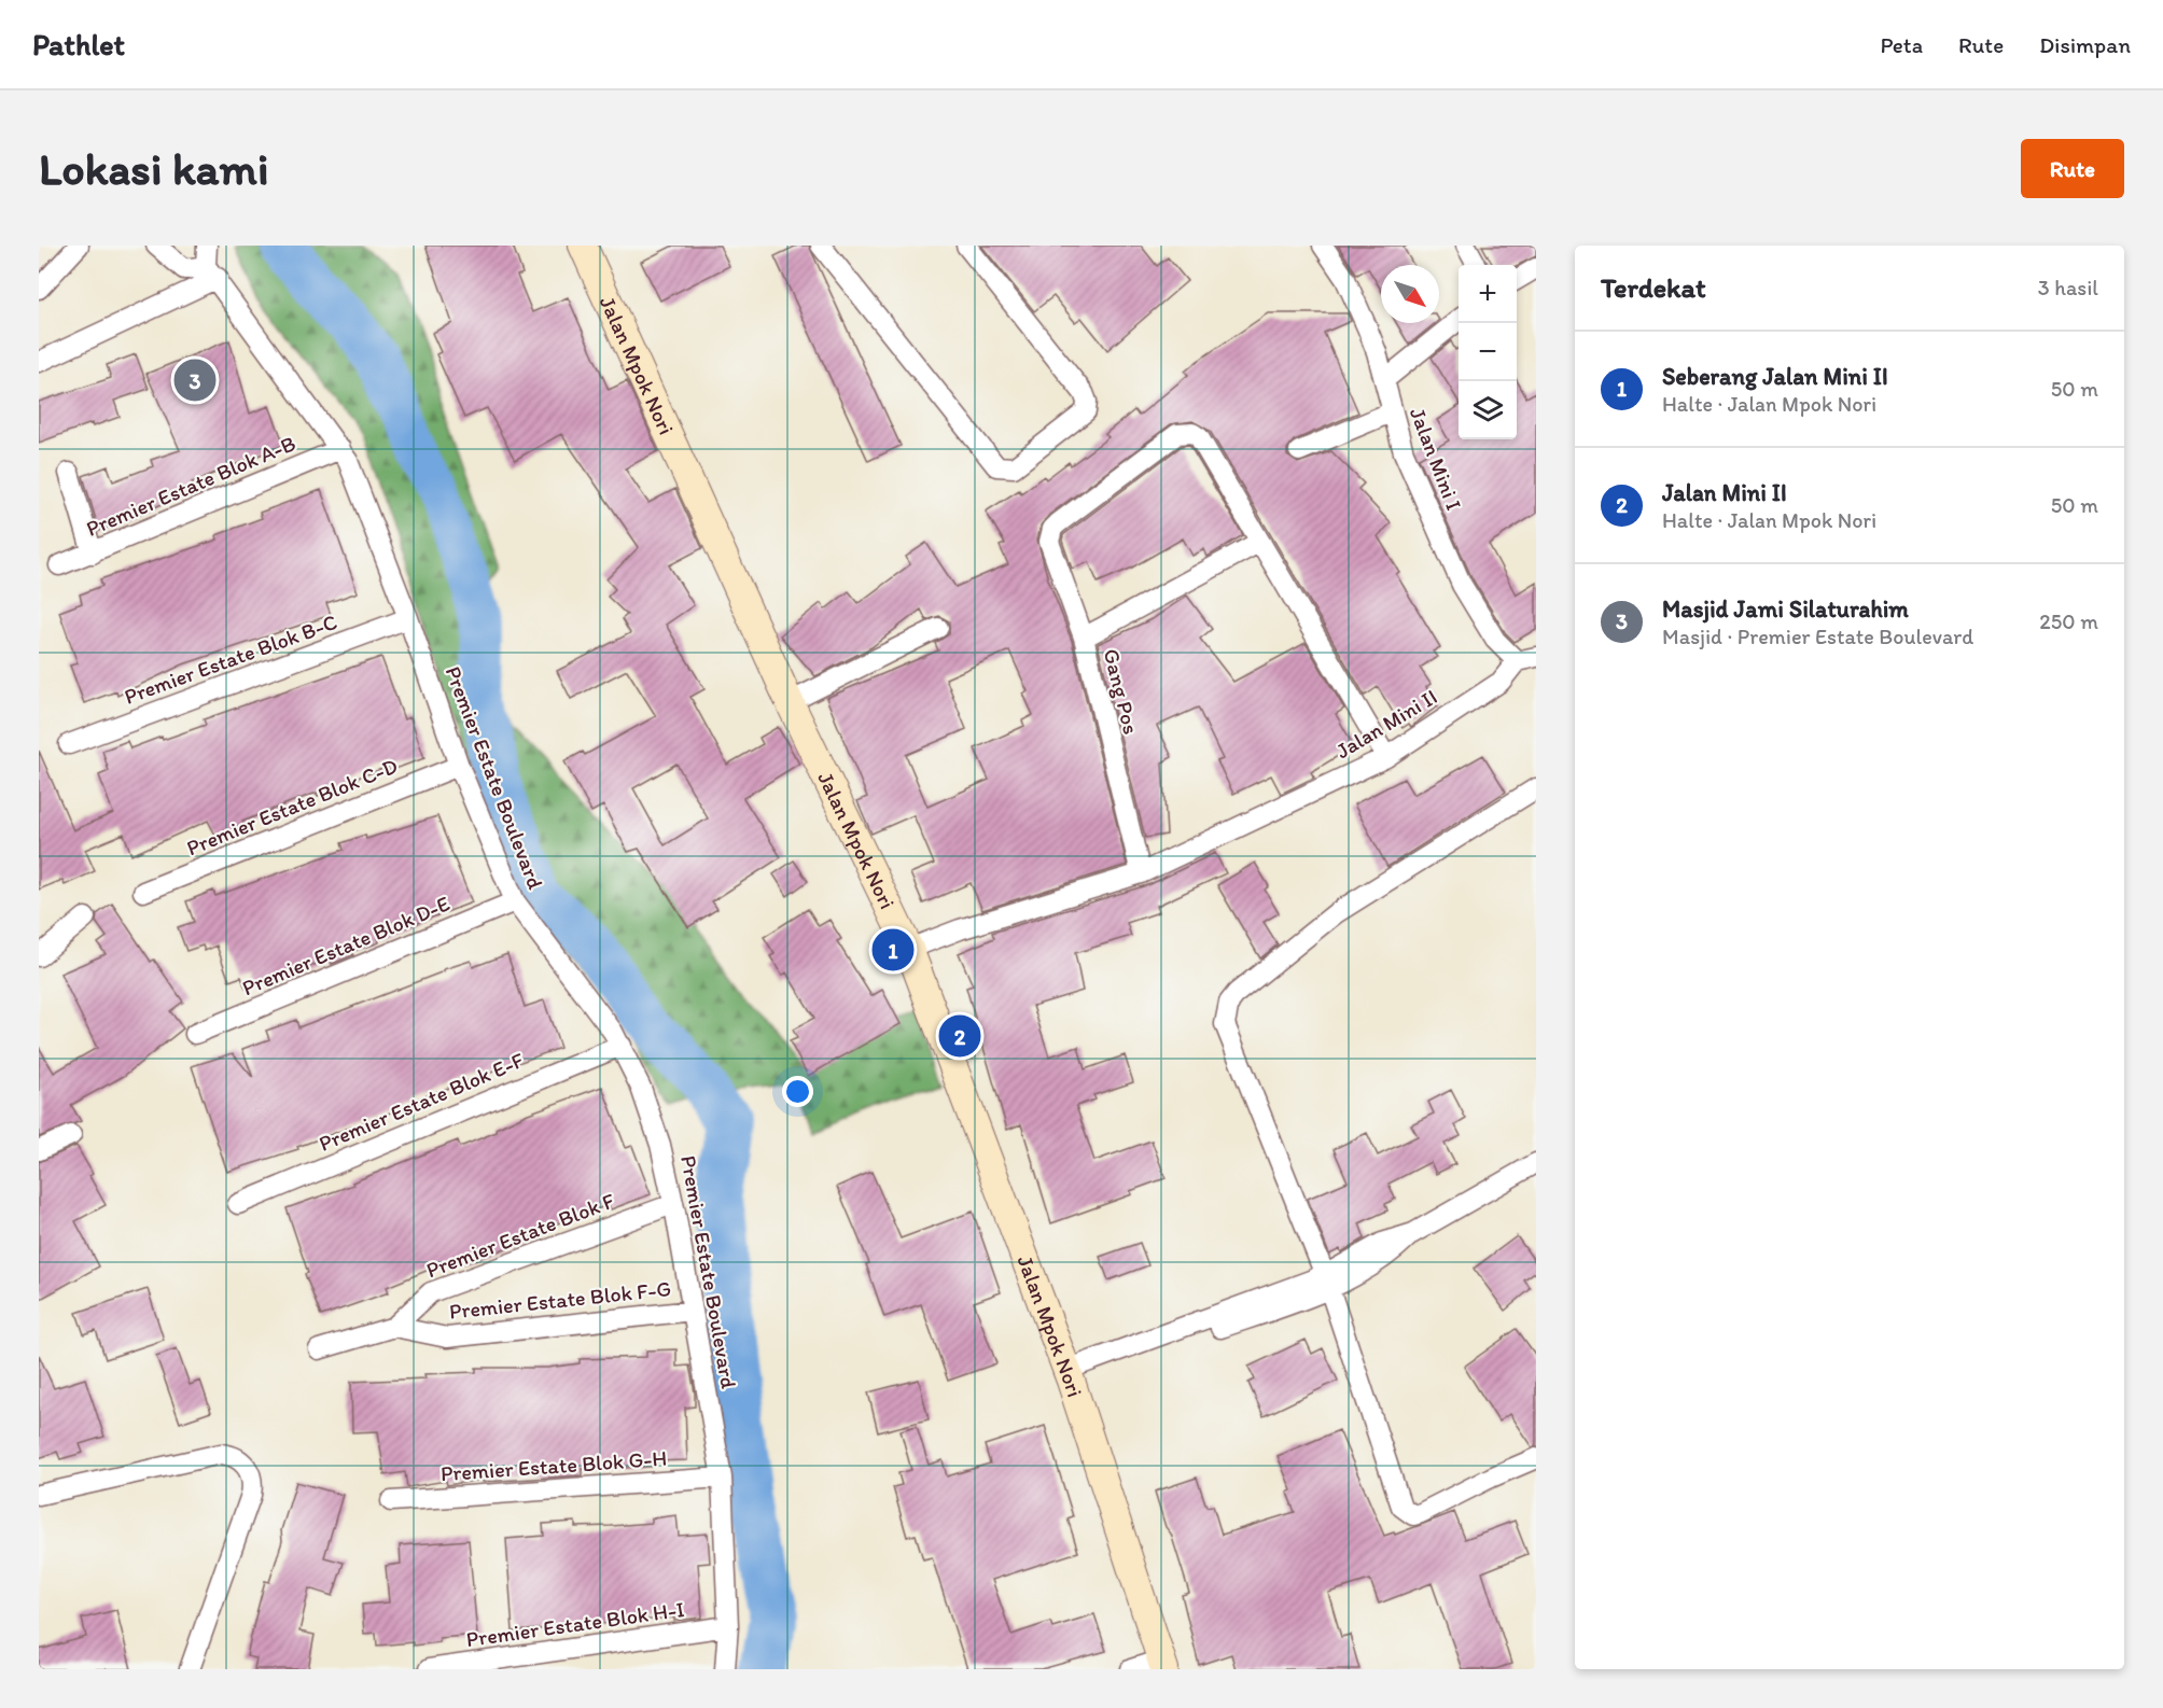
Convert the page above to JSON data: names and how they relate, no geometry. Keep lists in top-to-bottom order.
{
  "streets": {
    "main road": ["Jalan Mpok Nori"],
    "street": [
      "Jalan Mini I",
      "Premier Estate Blok A-B",
      "Premier Estate Blok B-C",
      "Gang Pos",
      "Jalan Mini II",
      "Premier Estate Boulevard",
      "Premier Estate Blok C-D",
      "Premier Estate Blok D-E",
      "Premier Estate Blok E-F",
      "Premier Estate Blok F",
      "Premier Estate Blok F-G",
      "Premier Estate Blok G-H",
      "Premier Estate Blok H-I"
    ]
  },
  "crossings": [
    ["Jalan Mpok Nori", "Jalan Mini II"],
    ["Jalan Mini I", "Jalan Mini II"],
    ["Premier Estate Blok A-B", "Premier Estate Boulevard"],
    ["Premier Estate Blok B-C", "Premier Estate Boulevard"],
    ["Gang Pos", "Jalan Mini II"],
    ["Premier Estate Boulevard", "Premier Estate Blok C-D"],
    ["Premier Estate Boulevard", "Premier Estate Blok D-E"],
    ["Premier Estate Boulevard", "Premier Estate Blok E-F"],
    ["Premier Estate Boulevard", "Premier Estate Blok F"],
    ["Premier Estate Boulevard", "Premier Estate Blok F-G"],
    ["Premier Estate Boulevard", "Premier Estate Blok G-H"],
    ["Premier Estate Boulevard", "Premier Estate Blok H-I"],
    ["Premier Estate Blok F", "Premier Estate Blok F-G"]
  ],
  "north": "bottom right",
  "page": {
    "header": "Pathlet",
    "nav": ["Peta", "Rute", "Disimpan"],
    "buttons": "Rute",
    "title": "Lokasi kami",
    "heading": ["Terdekat", "3 hasil"],
    "map_buttons": ["+", "−"],
    "list": [
      {
        "mark": "1",
        "name": "Seberang Jalan Mini II",
        "note": "Halte · Jalan Mpok Nori",
        "value": "50 m"
      },
      {
        "mark": "2",
        "name": "Jalan Mini II",
        "note": "Halte · Jalan Mpok Nori",
        "value": "50 m"
      },
      {
        "mark": "3",
        "name": "Masjid Jami Silaturahim",
        "note": "Masjid · Premier Estate Boulevard",
        "value": "250 m"
      }
    ],
    "pins": ["3", "1", "2"]
  }
}
